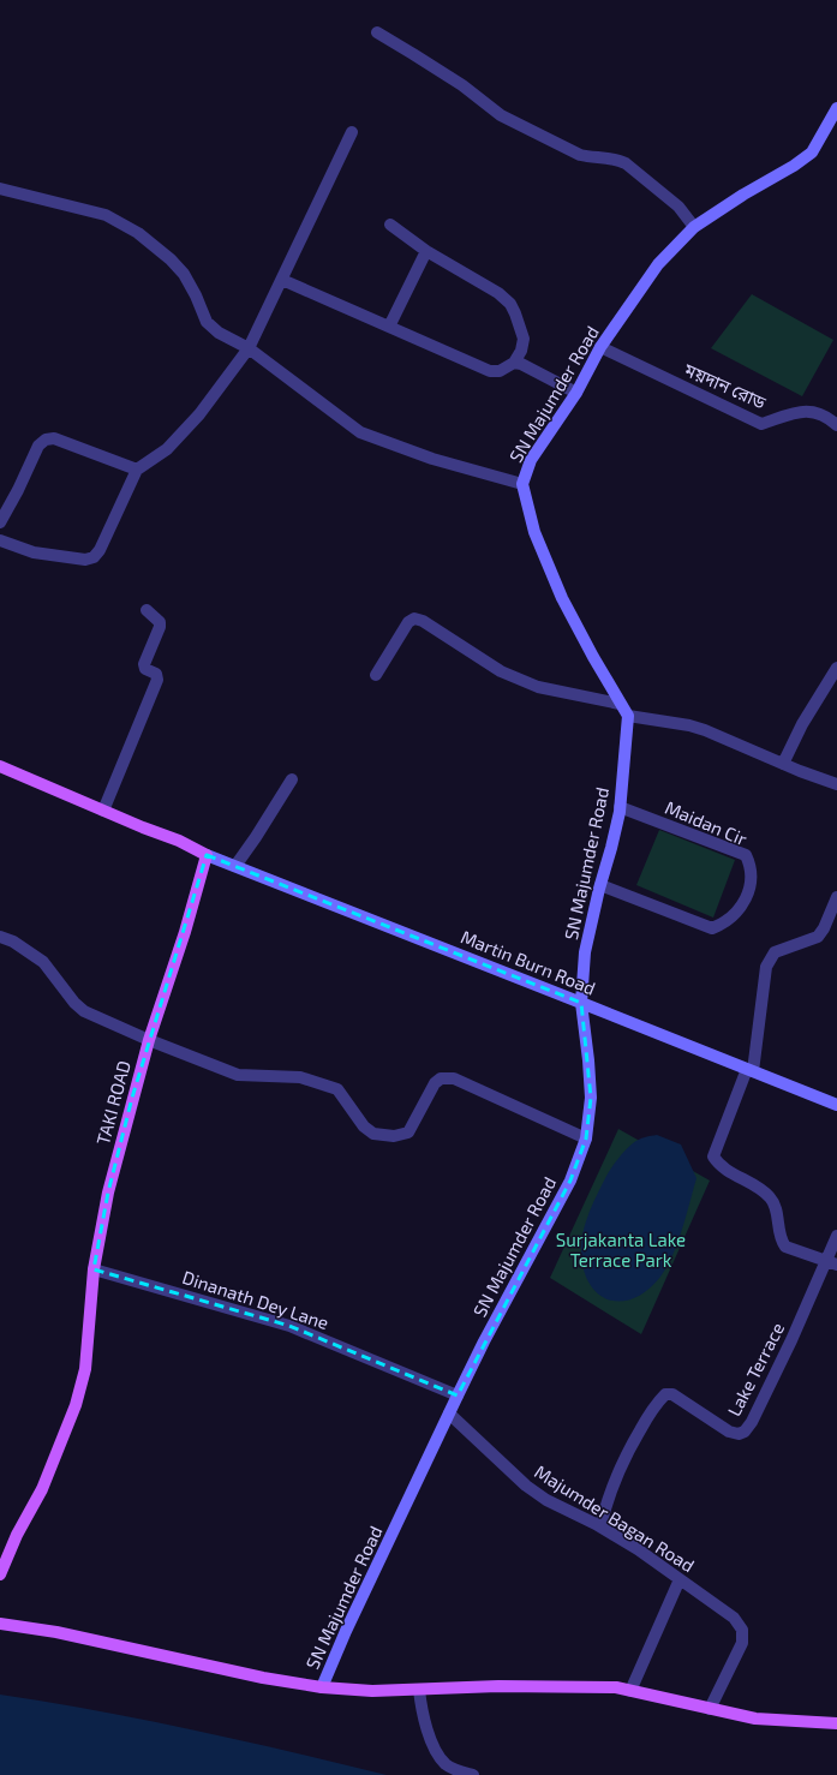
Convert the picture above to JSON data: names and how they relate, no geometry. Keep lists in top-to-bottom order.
{
  "streets": {
    "main road": ["SN Majumder Road", "Martin Burn Road", "TAKI ROAD"],
    "street": [
      "ময়দান রোড",
      "Maidan Cir",
      "Dinanath Dey Lane",
      "Lake Terrace",
      "Majumder Bagan Road"
    ]
  },
  "crossings": [
    ["ময়দান রোড", "SN Majumder Road"],
    ["SN Majumder Road", "Maidan Cir"],
    ["SN Majumder Road", "Martin Burn Road"],
    ["SN Majumder Road", "Dinanath Dey Lane"],
    ["SN Majumder Road", "Majumder Bagan Road"],
    ["Martin Burn Road", "TAKI ROAD"],
    ["TAKI ROAD", "Dinanath Dey Lane"],
    ["Lake Terrace", "Majumder Bagan Road"]
  ],
  "parks": ["Surjakanta Lake Terrace Park"]
}
